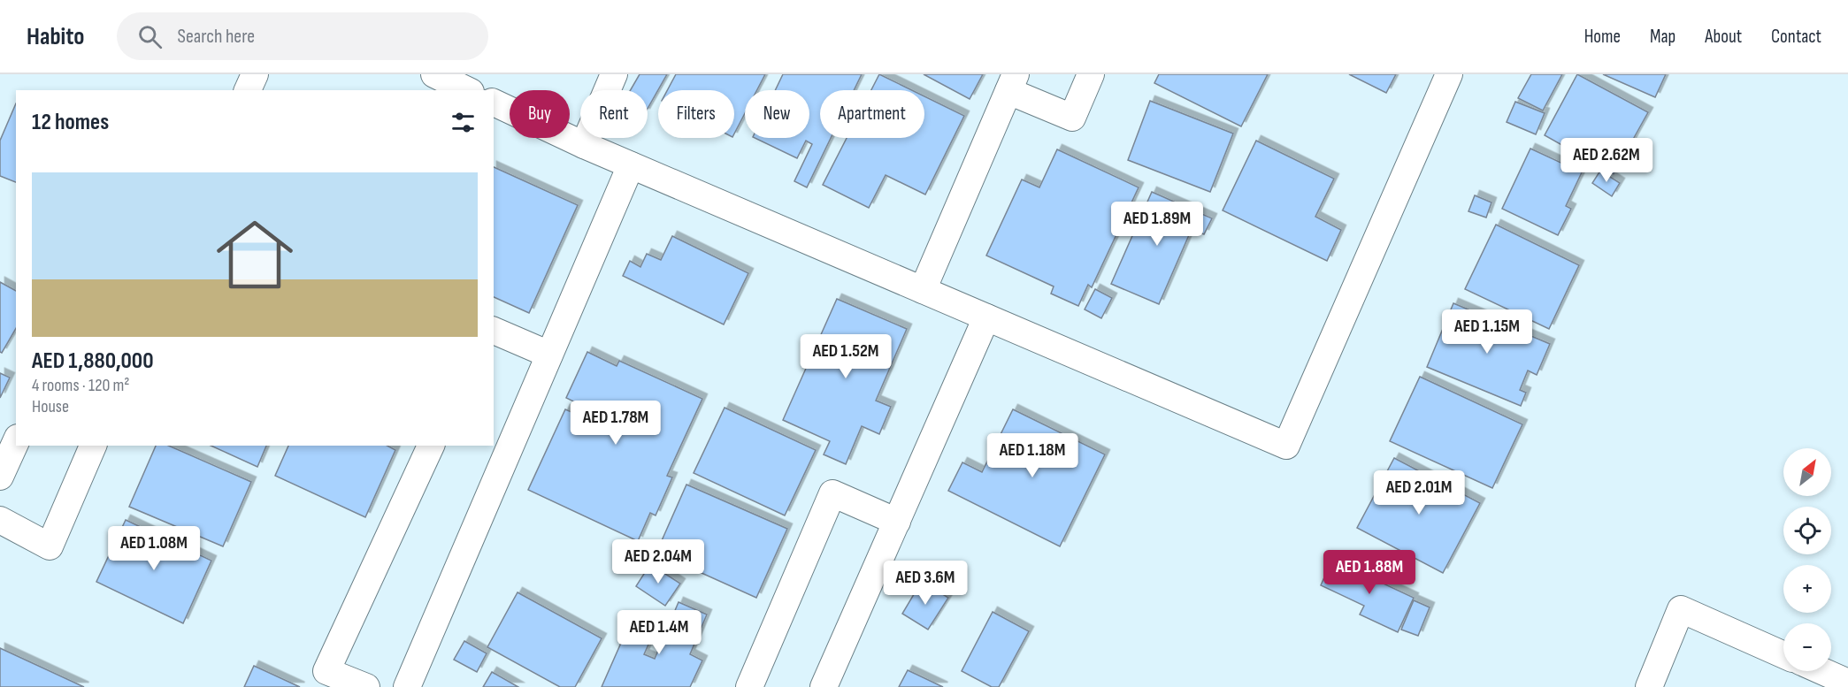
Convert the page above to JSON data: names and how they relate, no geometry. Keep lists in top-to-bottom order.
{
  "north": "top right",
  "page": {
    "header": "Habito",
    "search": "Search here",
    "nav": [
      "Home",
      "Map",
      "About",
      "Contact"
    ],
    "chip": [
      "Buy",
      "Rent",
      "Filters",
      "New",
      "Apartment"
    ],
    "heading": "12 homes",
    "price": [
      "AED 2.62M",
      "AED 1.89M",
      "AED 1.15M",
      "AED 1.52M",
      "AED 1.78M",
      "AED 1.18M",
      "AED 2.01M",
      "AED 1.08M",
      "AED 2.04M",
      "AED 1.88M",
      "AED 3.6M",
      "AED 1.4M"
    ],
    "list": [
      {
        "name": "AED 1,880,000",
        "note": "4 rooms · 120 m² · House"
      }
    ],
    "map_buttons": ["+", "−"]
  }
}
